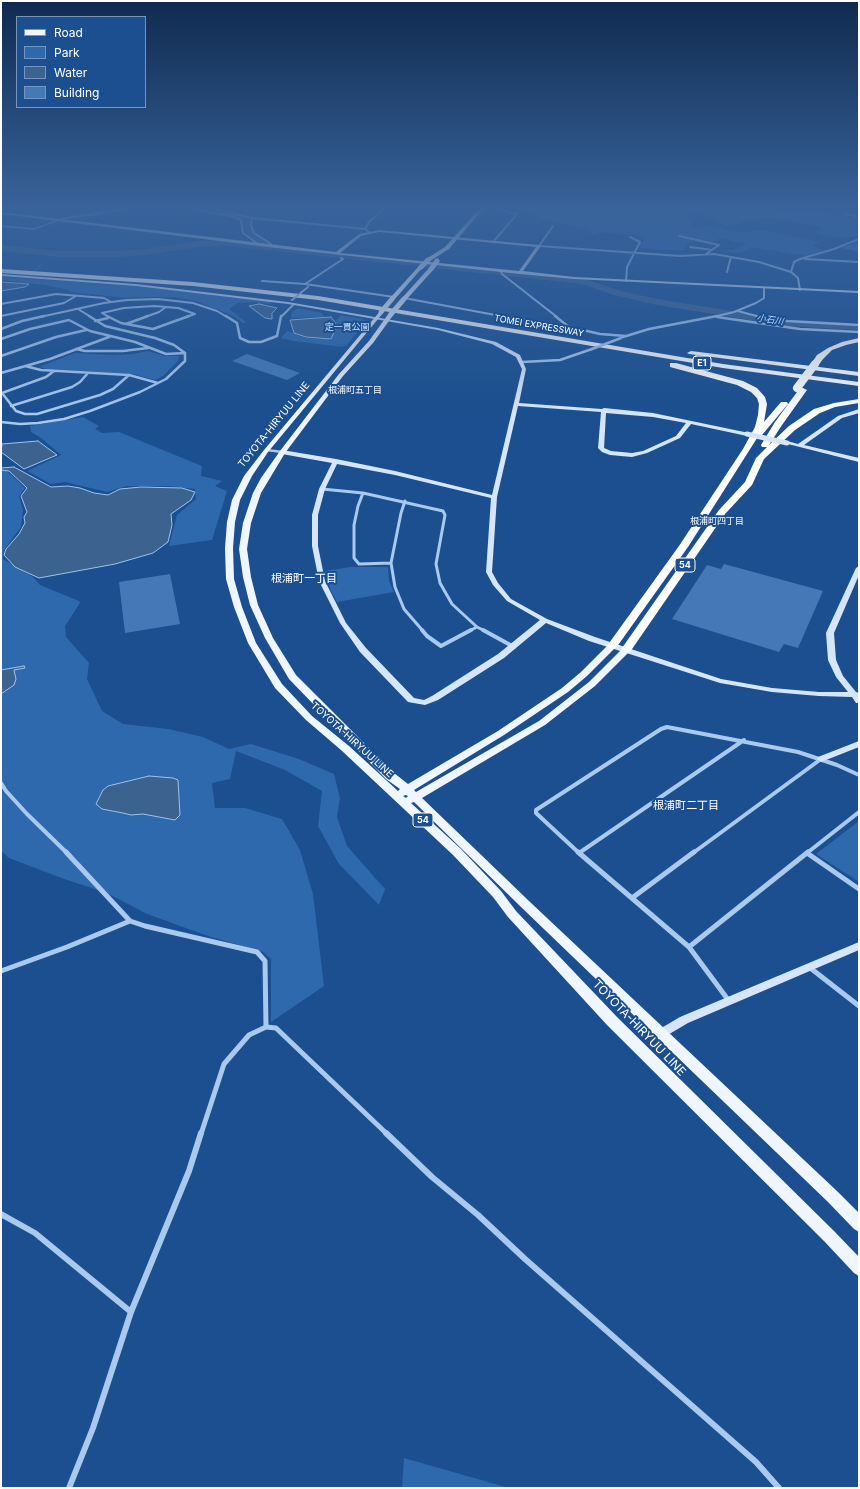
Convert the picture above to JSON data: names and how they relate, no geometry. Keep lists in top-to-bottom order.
{
  "streets": {
    "highway": ["TOMEI EXPRESSWAY", "E1", "54"],
    "main road": ["TOYOTA-HIRYUU LINE"]
  },
  "crossings": [
    ["TOYOTA-HIRYUU LINE", "54"]
  ],
  "districts": [
    "根浦町五丁目",
    "根浦町四丁目",
    "根浦町一丁目",
    "根浦町二丁目"
  ],
  "water": ["小石川"],
  "parks": ["定一貫公園"],
  "legend": [
    "Road",
    "Park",
    "Water",
    "Building"
  ]
}
